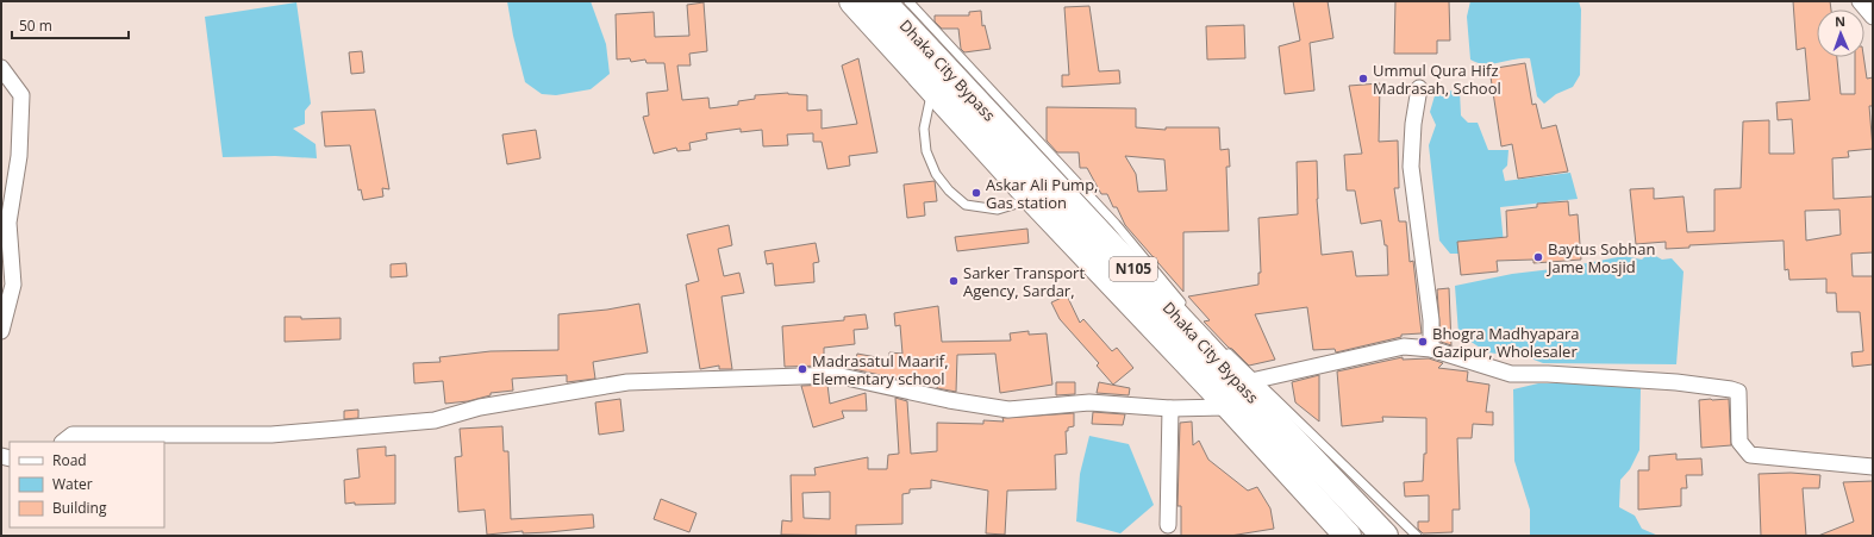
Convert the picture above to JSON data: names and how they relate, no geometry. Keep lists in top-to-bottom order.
{
  "streets": {
    "highway": ["Dhaka City Bypass", "N105"]
  },
  "places": [
    "Ummul Qura Hifz Madrasah, School",
    "Askar Ali Pump, Gas station",
    "Baytus Sobhan Jame Mosjid",
    "Sarker Transport Agency, Sardar,",
    "Bhogra Madhyapara Gazipur, Wholesaler",
    "Madrasatul Maarif, Elementary school"
  ],
  "legend": ["Road", "Water", "Building"],
  "scale_bar": "50 m",
  "north": "top"
}
